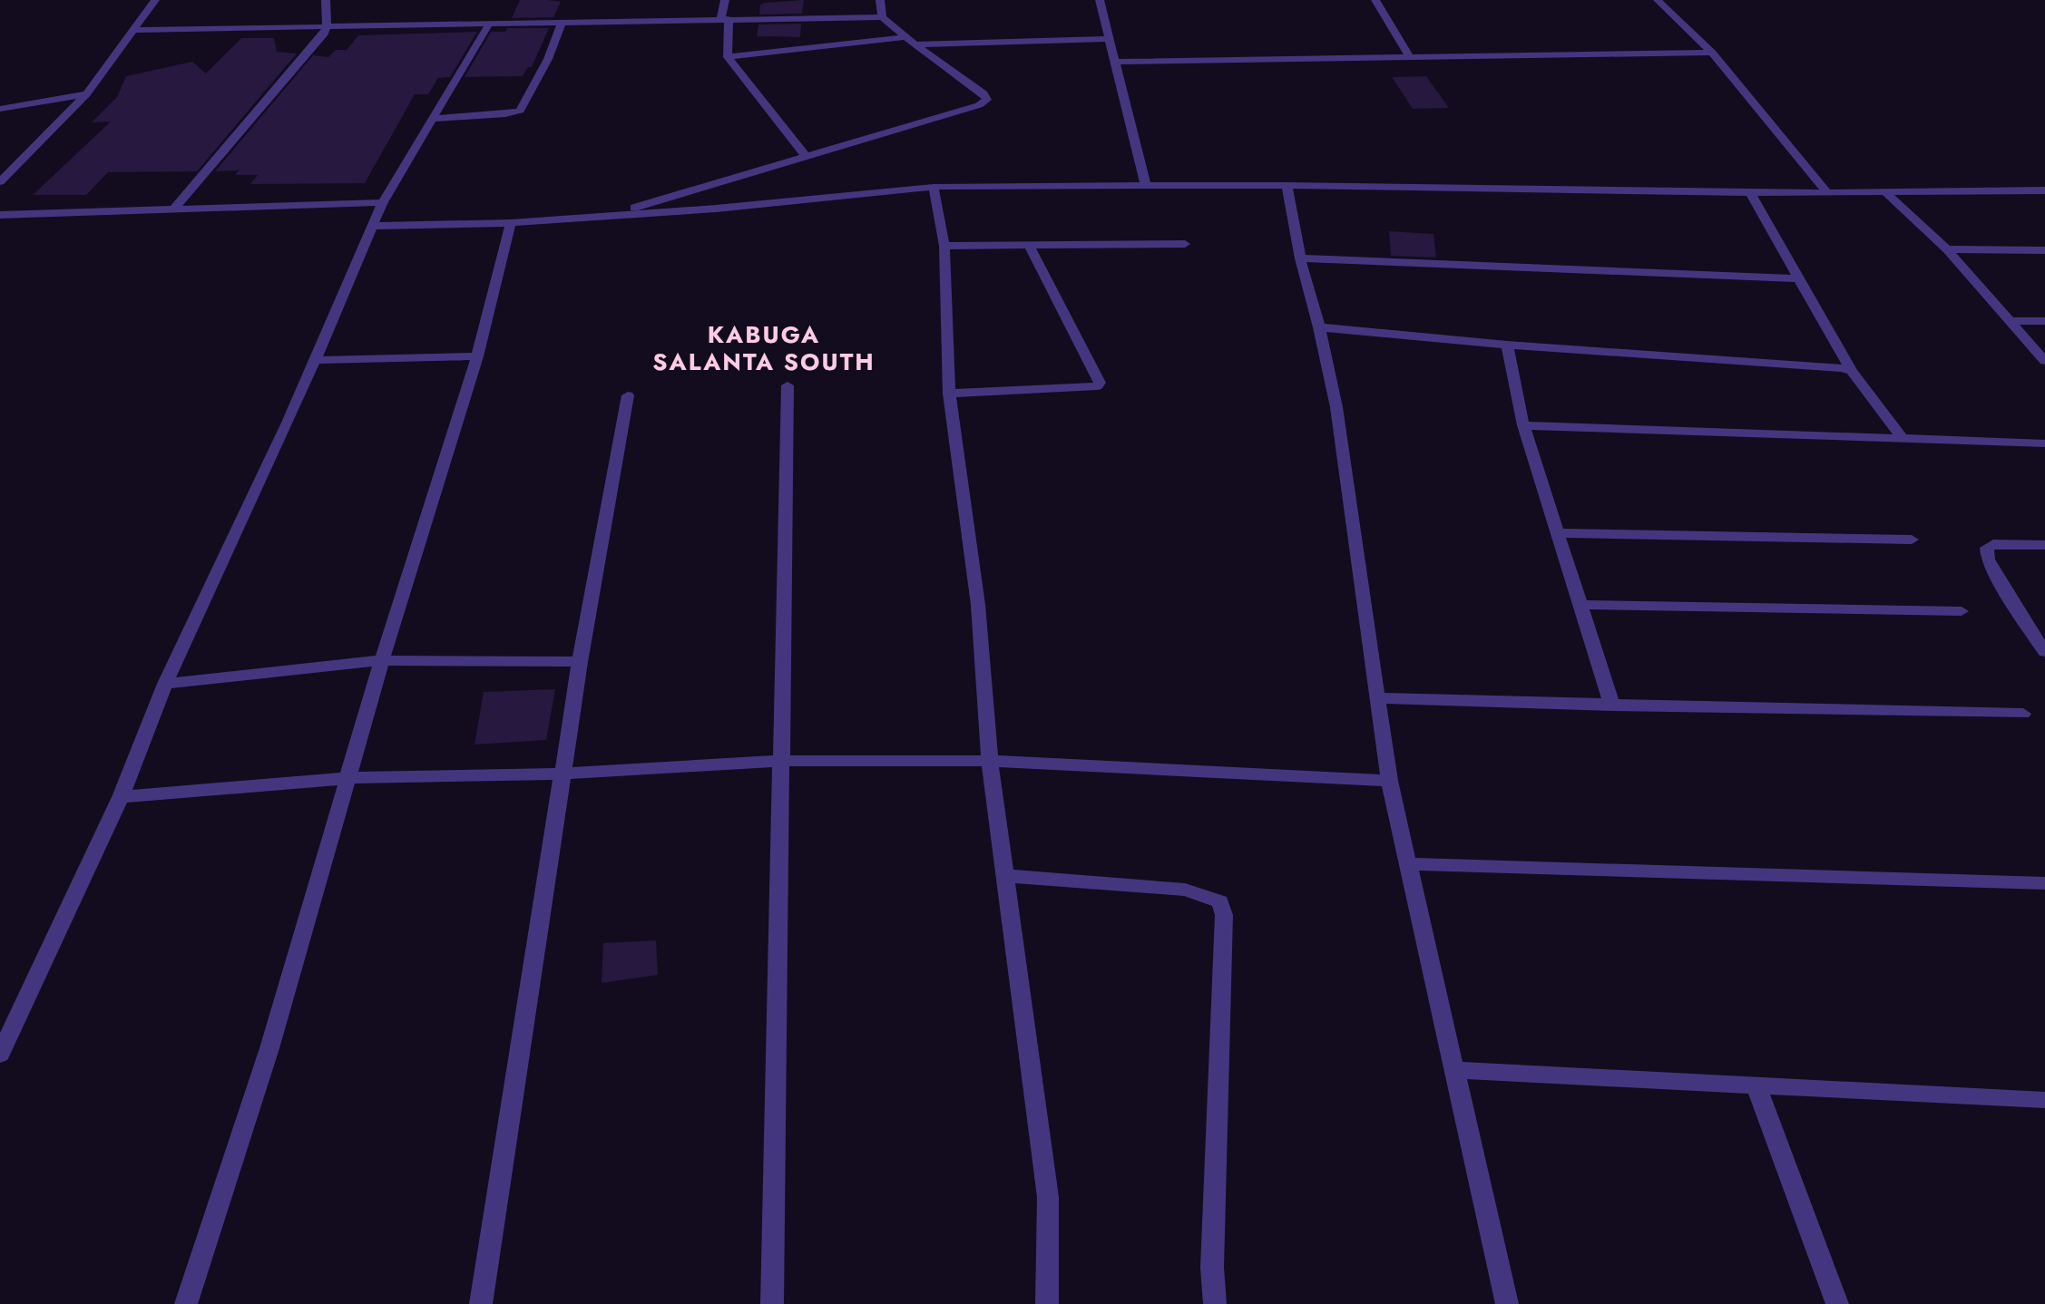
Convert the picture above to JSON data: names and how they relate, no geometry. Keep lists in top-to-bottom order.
{
  "districts": ["KABUGA SALANTA SOUTH"]
}
